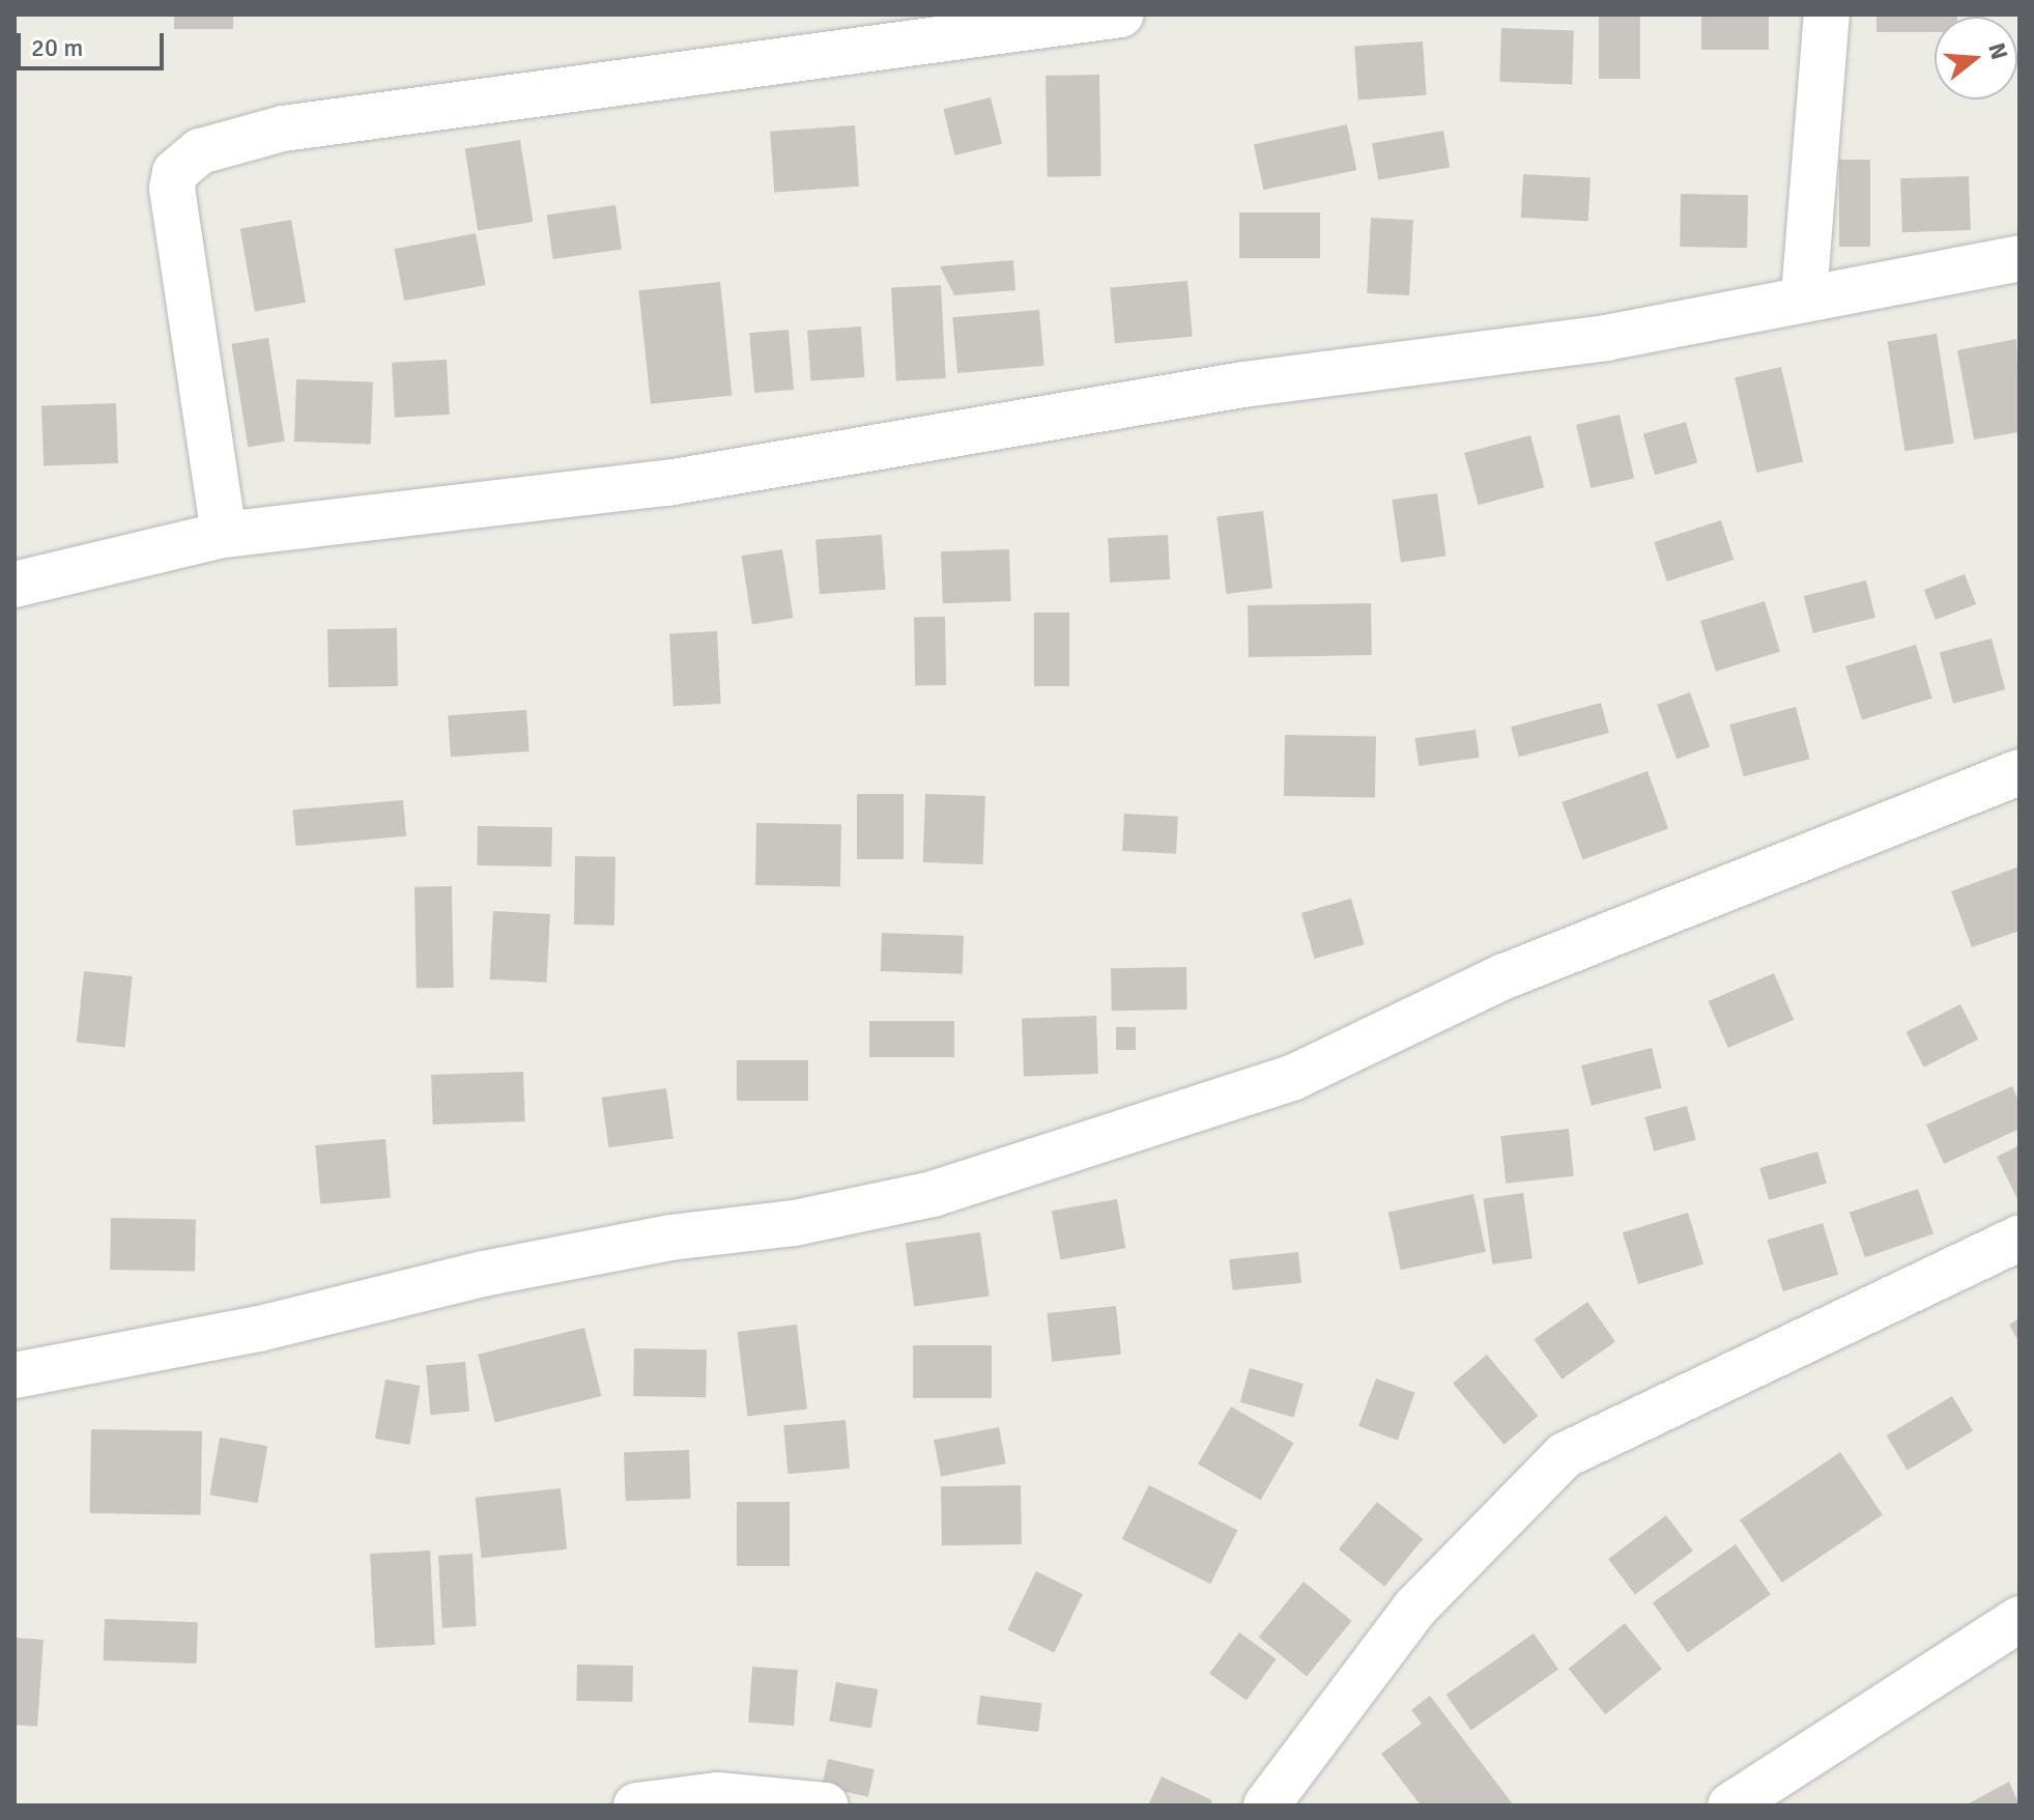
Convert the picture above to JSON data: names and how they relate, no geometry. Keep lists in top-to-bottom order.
{
  "scale_bar": "20 m",
  "north": "right"
}
